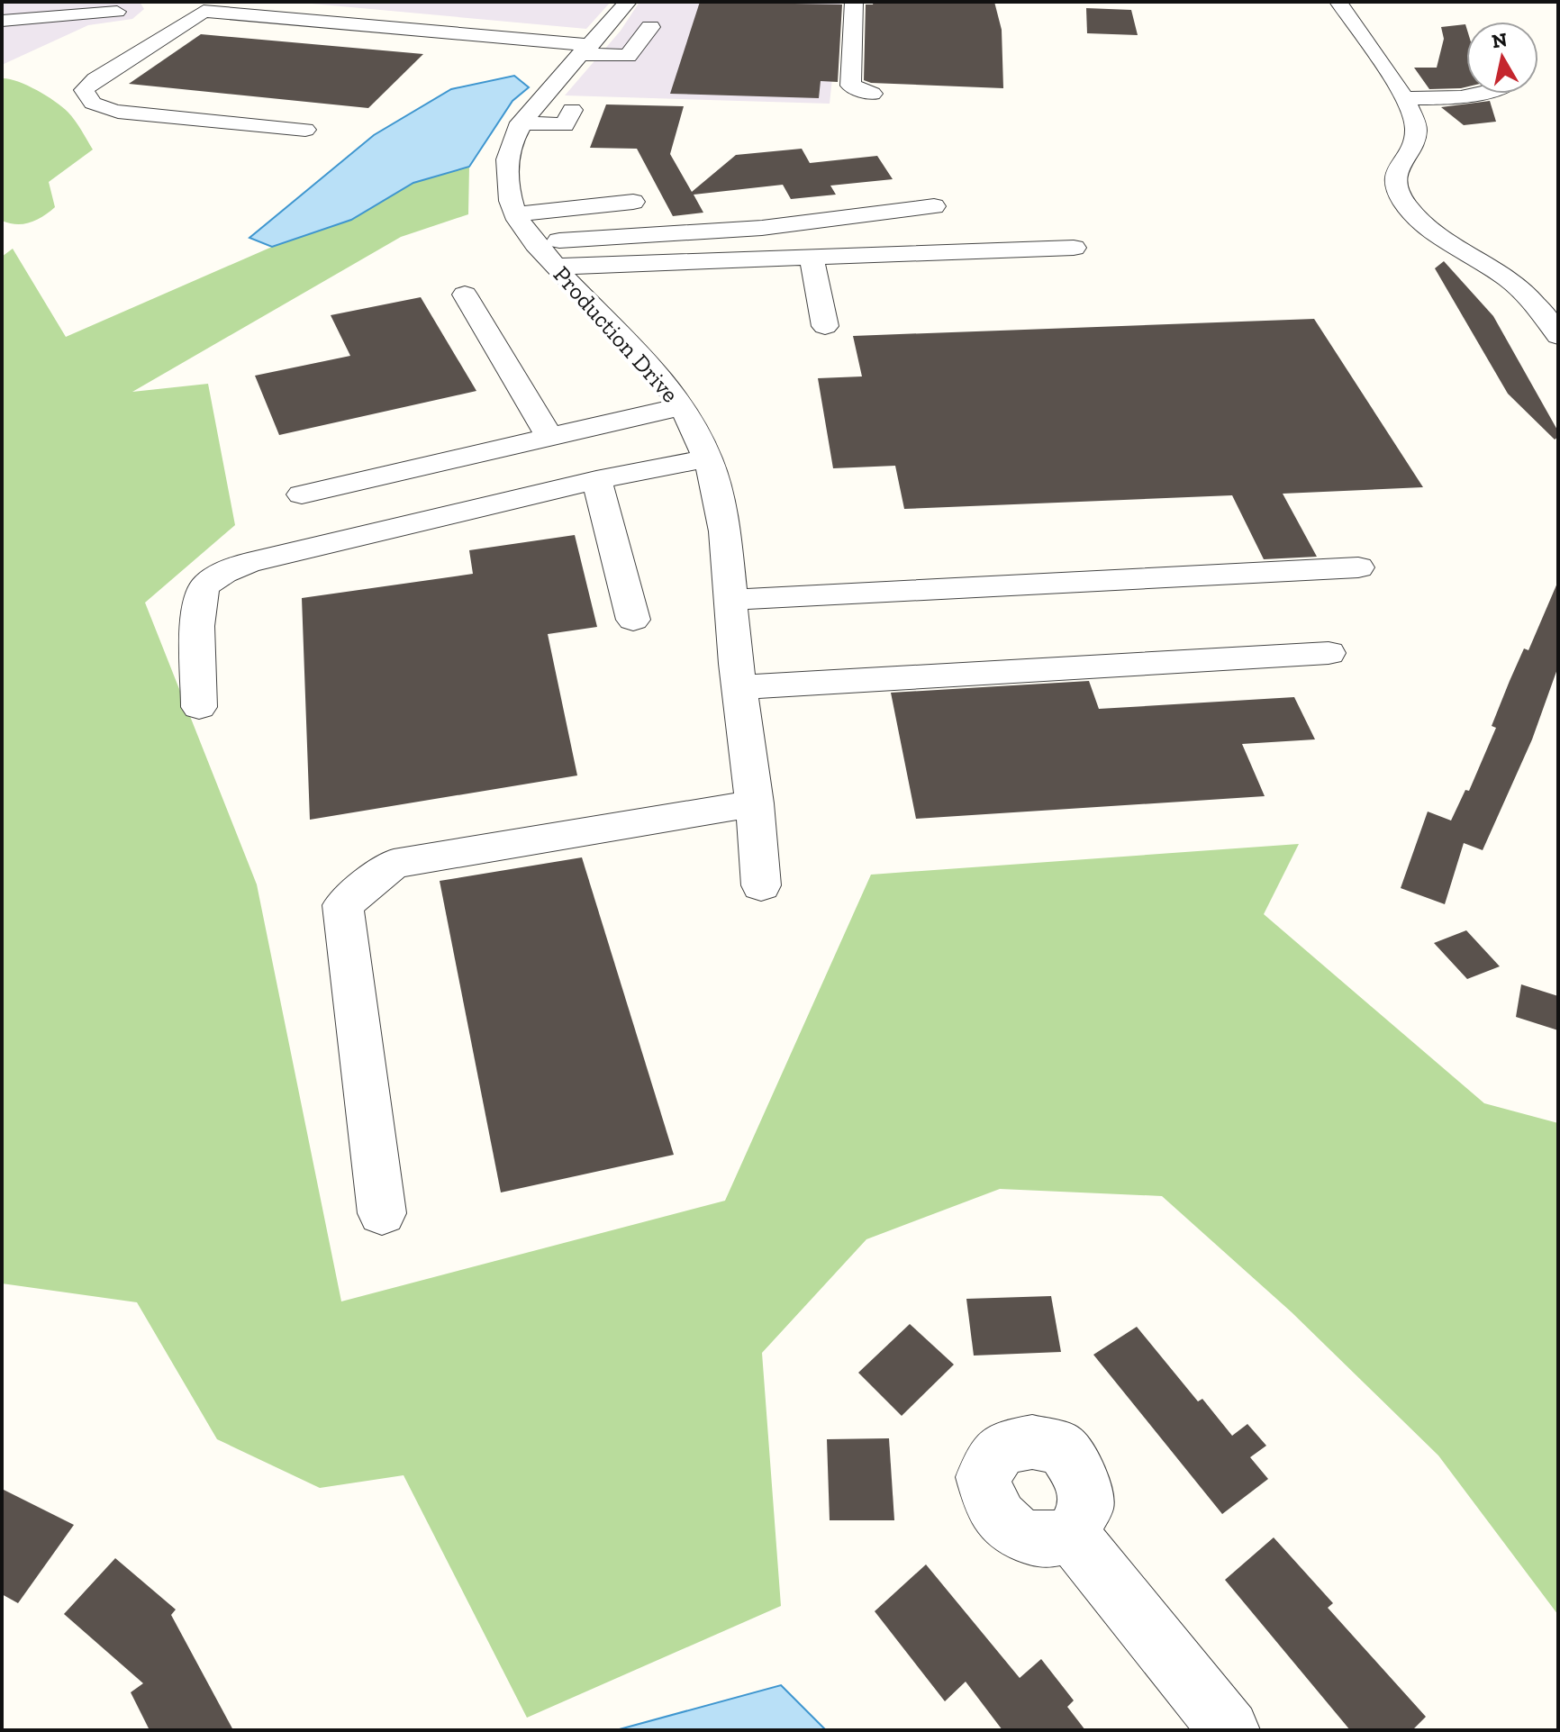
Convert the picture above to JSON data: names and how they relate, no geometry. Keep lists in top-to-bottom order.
{
  "streets": {
    "street": ["Production Drive"]
  },
  "north": "top"
}
